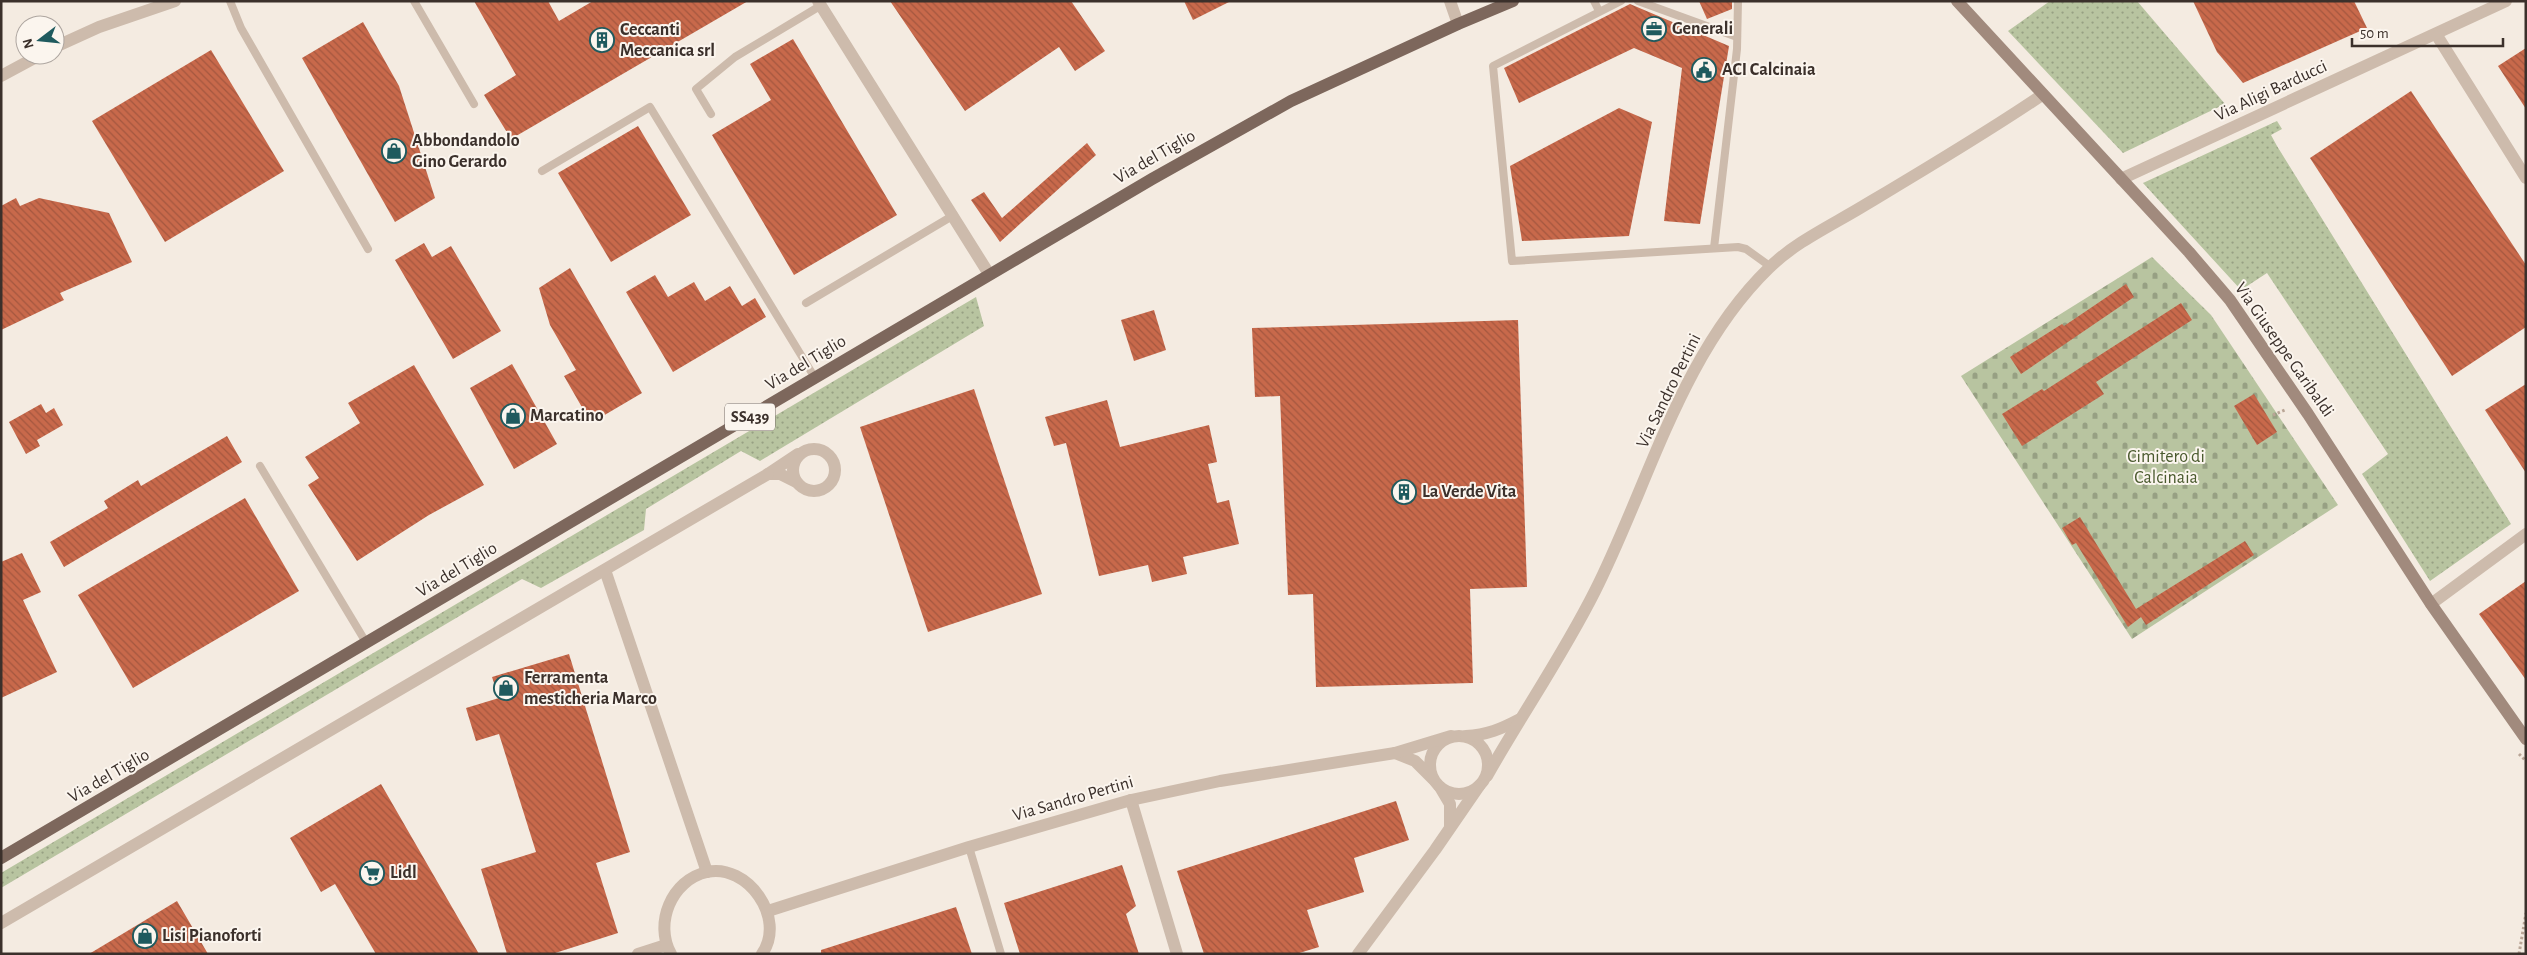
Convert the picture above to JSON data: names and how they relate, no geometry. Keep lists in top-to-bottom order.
{
  "streets": {
    "main road": ["Via del Tiglio", "SS439"],
    "street": ["Via Aligi Barducci", "Via Giuseppe Garibaldi", "Via Sandro Pertini"]
  },
  "crossings": [
    ["Via Aligi Barducci", "Via Giuseppe Garibaldi"],
    ["Via Giuseppe Garibaldi", "Via Sandro Pertini"]
  ],
  "parks": ["Cimitero di Calcinaia"],
  "places": {
    "office": ["Generali"],
    "building": ["Ceccanti Meccanica srl", "La Verde Vita"],
    "public building": ["ACI Calcinaia"],
    "shop": [
      "Abbondandolo Gino Gerardo",
      "Marcatino",
      "Ferramenta mesticheria Marco",
      "Lisi Pianoforti"
    ],
    "supermarket": ["Lidl"]
  },
  "scale_bar": "50 m",
  "north": "left"
}
